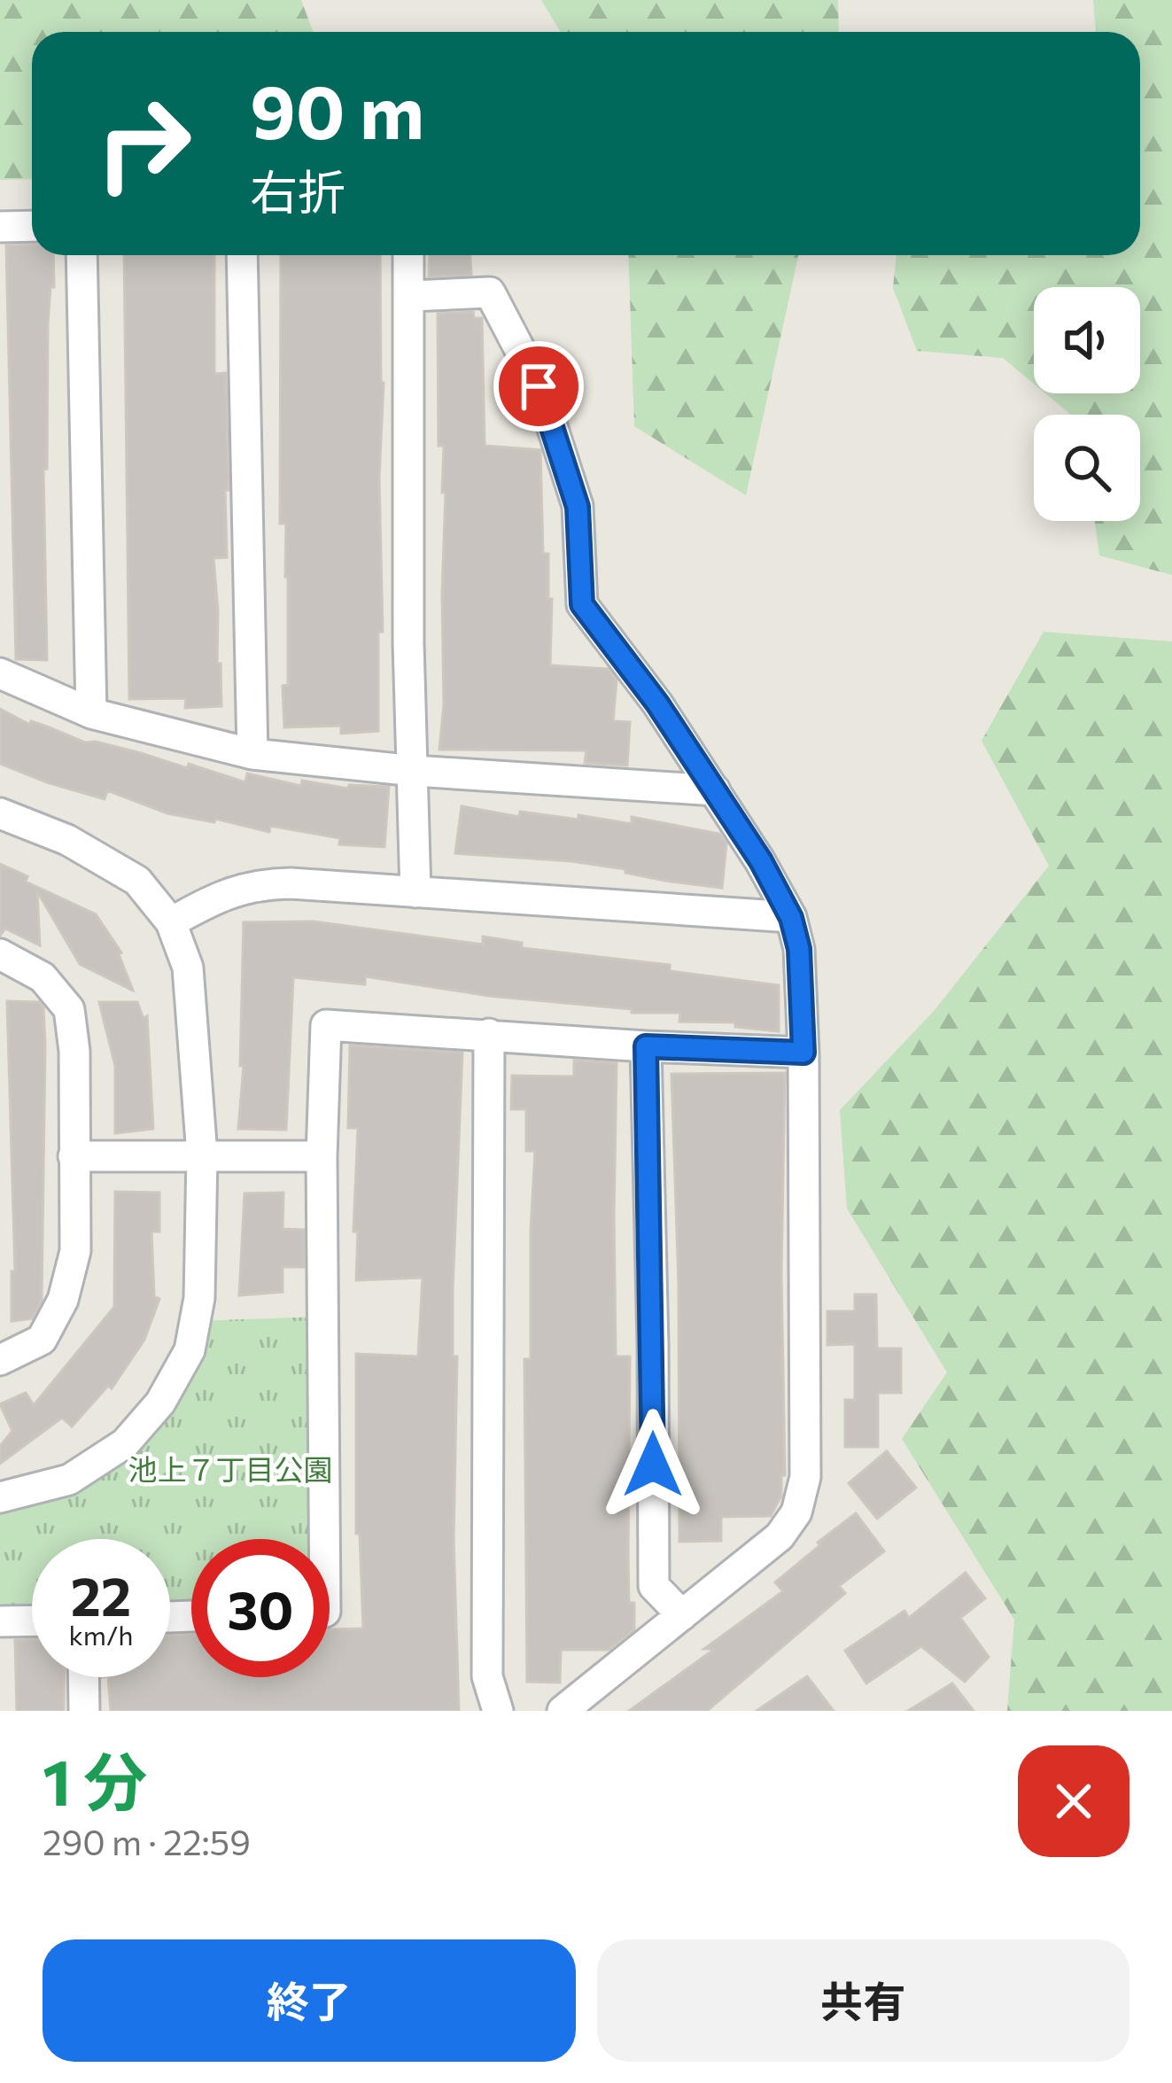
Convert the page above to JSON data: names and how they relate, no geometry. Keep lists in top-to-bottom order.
{
  "parks": ["池上７丁目公園"],
  "page": {
    "turn": ["90 m", "右折"],
    "speed": "22 km/h",
    "limit": "30",
    "heading": ["1 分", "290 m · 22:59"],
    "buttons": ["終了", "共有"]
  }
}
